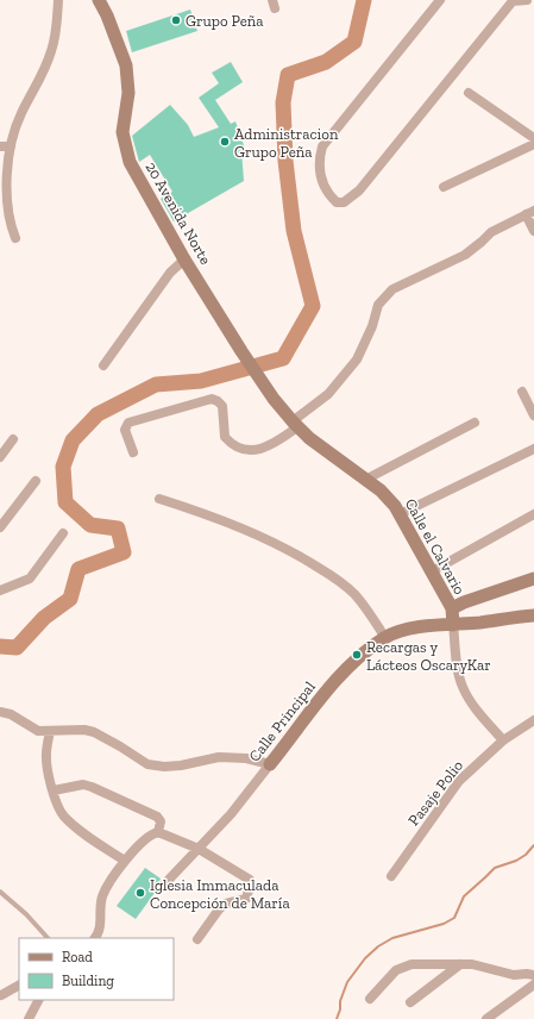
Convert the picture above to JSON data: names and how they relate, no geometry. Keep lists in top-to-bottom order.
{
  "streets": {
    "street": [
      "20 Avenida Norte",
      "Calle el Calvario",
      "Calle Principal",
      "Pasaje Polio"
    ]
  },
  "crossings": [
    ["20 Avenida Norte", "Calle el Calvario"],
    ["Calle el Calvario", "Calle Principal"]
  ],
  "places": [
    "Grupo Peña",
    "Administracion Grupo Peña",
    "Recargas y Lácteos OscaryKar",
    "Iglesia Immaculada Concepción de María"
  ],
  "legend": ["Road", "Building"]
}
